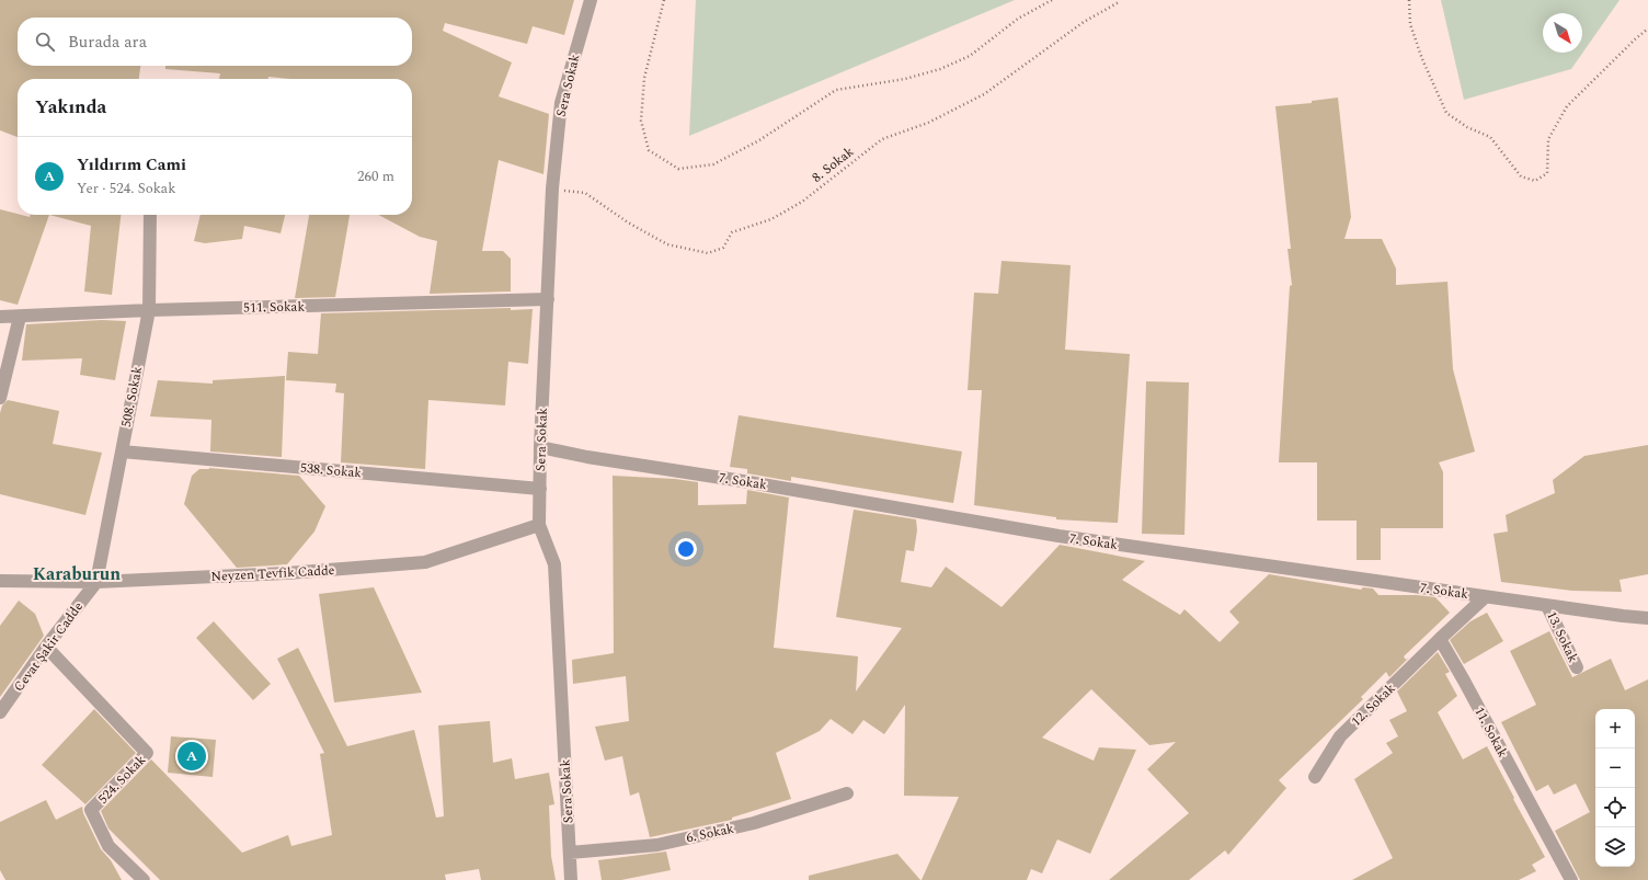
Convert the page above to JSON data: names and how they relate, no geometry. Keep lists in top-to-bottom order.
{
  "streets": {
    "street": [
      "Sera Sokak",
      "511. Sokak",
      "508. Sokak",
      "538. Sokak",
      "7. Sokak",
      "Neyzen Tevfik Cadde",
      "13. Sokak",
      "Cevat Şakir Cadde",
      "12. Sokak",
      "11. Sokak",
      "524. Sokak",
      "6. Sokak"
    ],
    "path": ["8. Sokak"]
  },
  "crossings": [
    ["Sera Sokak", "8. Sokak"],
    ["Sera Sokak", "511. Sokak"],
    ["Sera Sokak", "538. Sokak"],
    ["Sera Sokak", "7. Sokak"],
    ["Sera Sokak", "Neyzen Tevfik Cadde"],
    ["Sera Sokak", "6. Sokak"],
    ["511. Sokak", "508. Sokak"],
    ["508. Sokak", "538. Sokak"],
    ["508. Sokak", "Neyzen Tevfik Cadde"],
    ["508. Sokak", "Cevat Şakir Cadde"],
    ["7. Sokak", "13. Sokak"],
    ["Neyzen Tevfik Cadde", "Cevat Şakir Cadde"],
    ["Cevat Şakir Cadde", "524. Sokak"],
    ["12. Sokak", "11. Sokak"]
  ],
  "districts": ["Karaburun"],
  "north": "bottom right",
  "page": {
    "search": "Burada ara",
    "heading": "Yakında",
    "list": [
      {
        "mark": "A",
        "name": "Yıldırım Cami",
        "note": "Yer · 524. Sokak",
        "value": "260 m"
      }
    ],
    "map_buttons": ["+", "−"],
    "pins": "A"
  }
}
